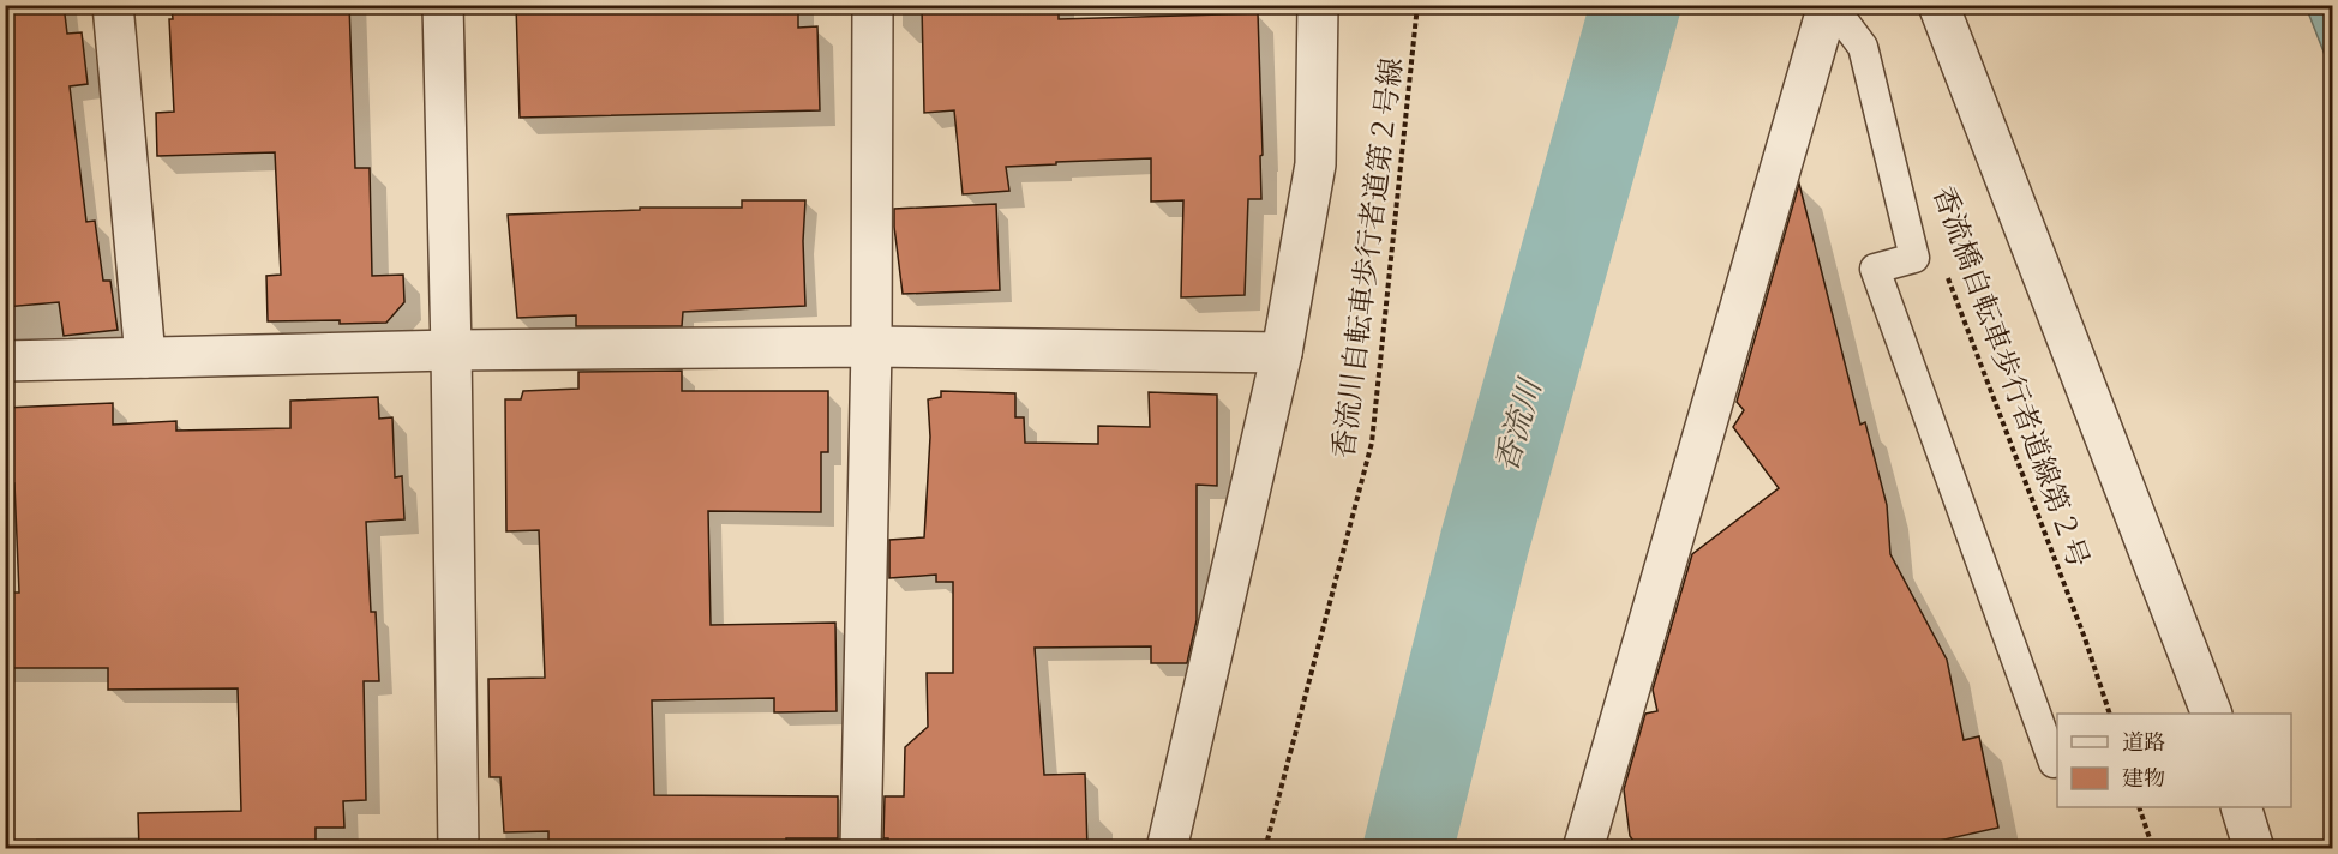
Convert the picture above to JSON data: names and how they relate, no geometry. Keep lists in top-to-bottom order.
{
  "streets": {
    "path": ["香流川自転車歩行者道第２号線", "香流橋自転車歩行者道線第２号"]
  },
  "water": ["香流川"],
  "legend": ["道路", "建物"]
}
